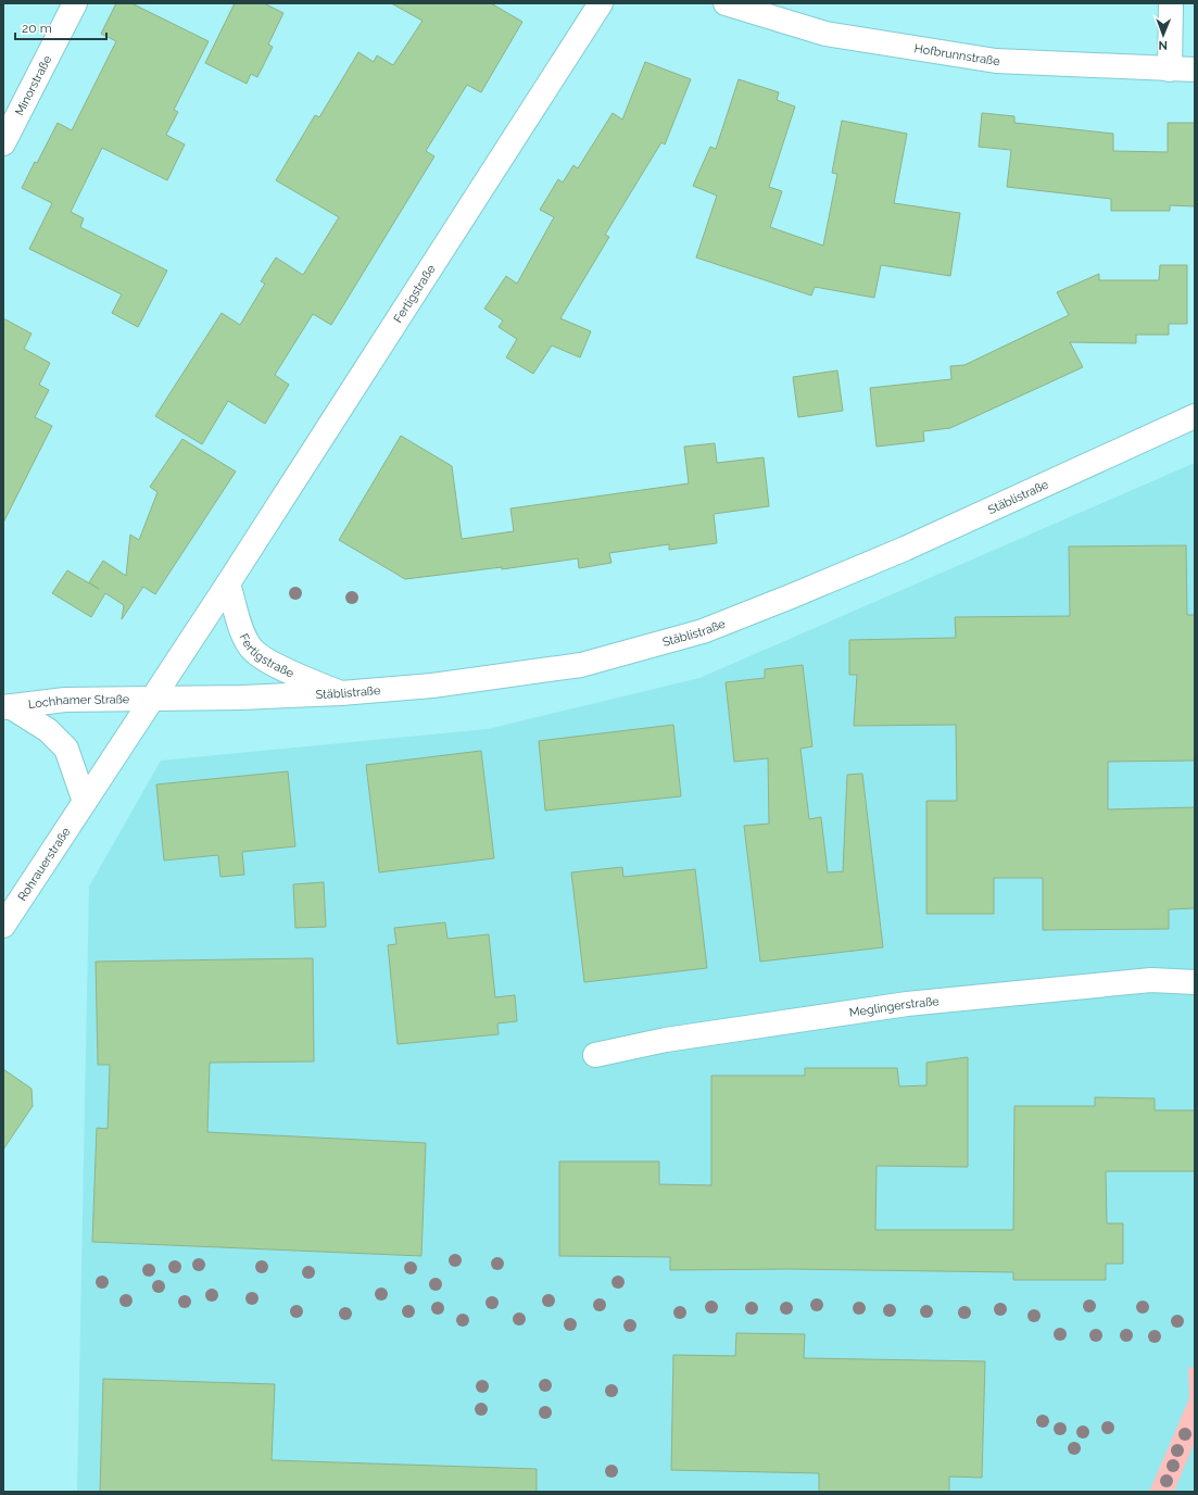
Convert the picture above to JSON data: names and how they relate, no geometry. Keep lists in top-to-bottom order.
{
  "streets": {
    "street": [
      "Hofbrunnstraße",
      "Minorstraße",
      "Fertigstraße",
      "Stäblistraße",
      "Lochhamer Straße",
      "Rohrauerstraße",
      "Meglingerstraße"
    ]
  },
  "crossings": [
    ["Fertigstraße", "Stäblistraße"],
    ["Fertigstraße", "Lochhamer Straße"],
    ["Fertigstraße", "Rohrauerstraße"],
    ["Stäblistraße", "Lochhamer Straße"],
    ["Stäblistraße", "Rohrauerstraße"],
    ["Lochhamer Straße", "Rohrauerstraße"]
  ],
  "scale_bar": "20 m",
  "north": "bottom"
}
